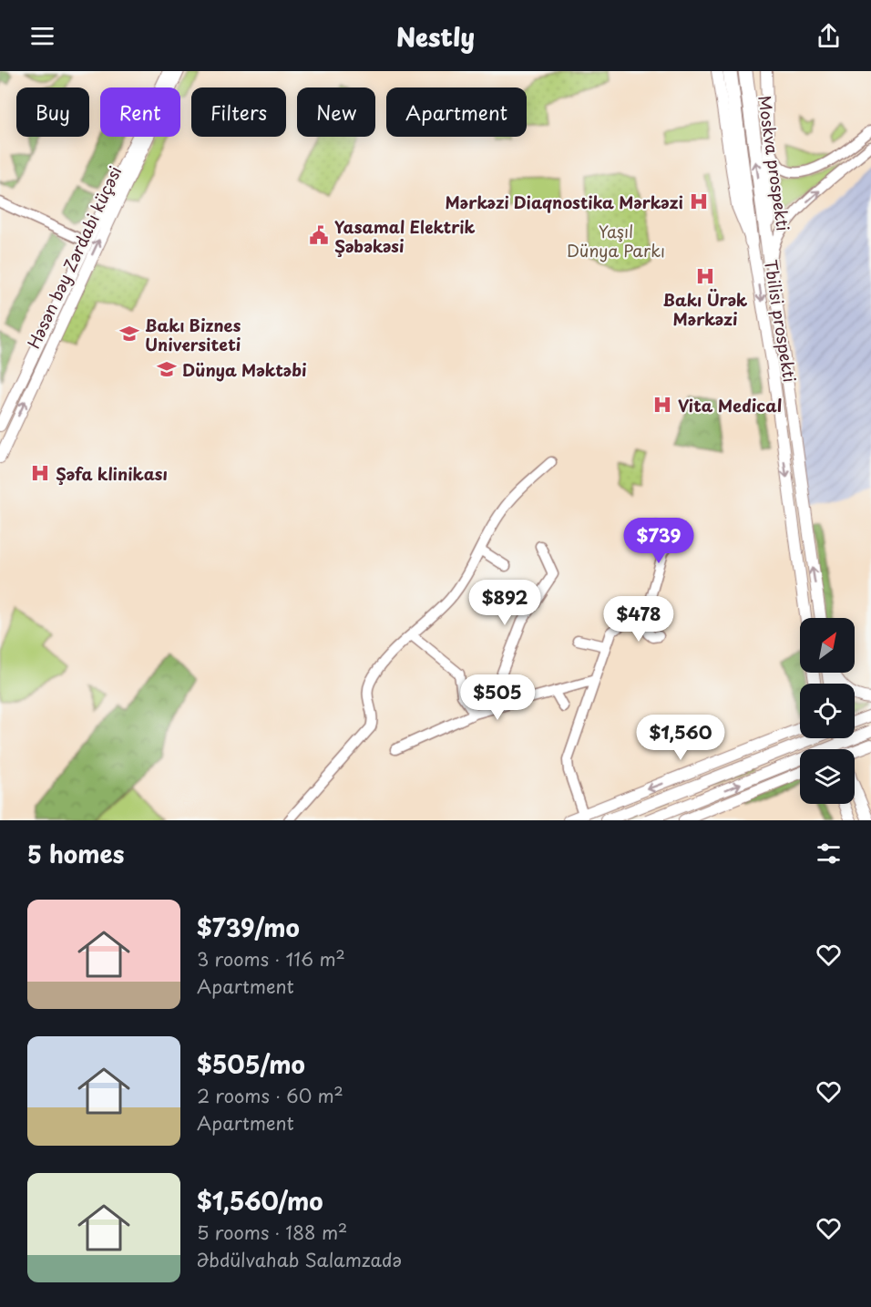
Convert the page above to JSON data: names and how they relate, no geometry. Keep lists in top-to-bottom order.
{
  "streets": {
    "highway": ["Moskva prospekti"],
    "main road": ["Həsən bəy Zərdabi küçəsi", "Tbilisi prospekti"]
  },
  "crossings": [
    ["Moskva prospekti", "Tbilisi prospekti"]
  ],
  "parks": ["Yaşıl Dünya Parkı"],
  "places": {
    "hospital": [
      "Mərkəzi Diaqnostika Mərkəzi",
      "Bakı Ürək Mərkəzi",
      "Vita Medical",
      "Şəfa klinikası"
    ],
    "public building": ["Yasamal Elektrik Şəbəkəsi"],
    "school or university": ["Bakı Biznes Universiteti", "Dünya Məktəbi"]
  },
  "north": "top right",
  "page": {
    "header": "Nestly",
    "chip": [
      "Buy",
      "Rent",
      "Filters",
      "New",
      "Apartment"
    ],
    "price": [
      "$739",
      "$892",
      "$478",
      "$505",
      "$1,560"
    ],
    "heading": "5 homes",
    "list": [
      {
        "name": "$739/mo",
        "note": "3 rooms · 116 m² · Apartment"
      },
      {
        "name": "$505/mo",
        "note": "2 rooms · 60 m² · Apartment"
      },
      {
        "name": "$1,560/mo",
        "note": "5 rooms · 188 m² · Əbdülvahab Salamzadə"
      }
    ]
  }
}
